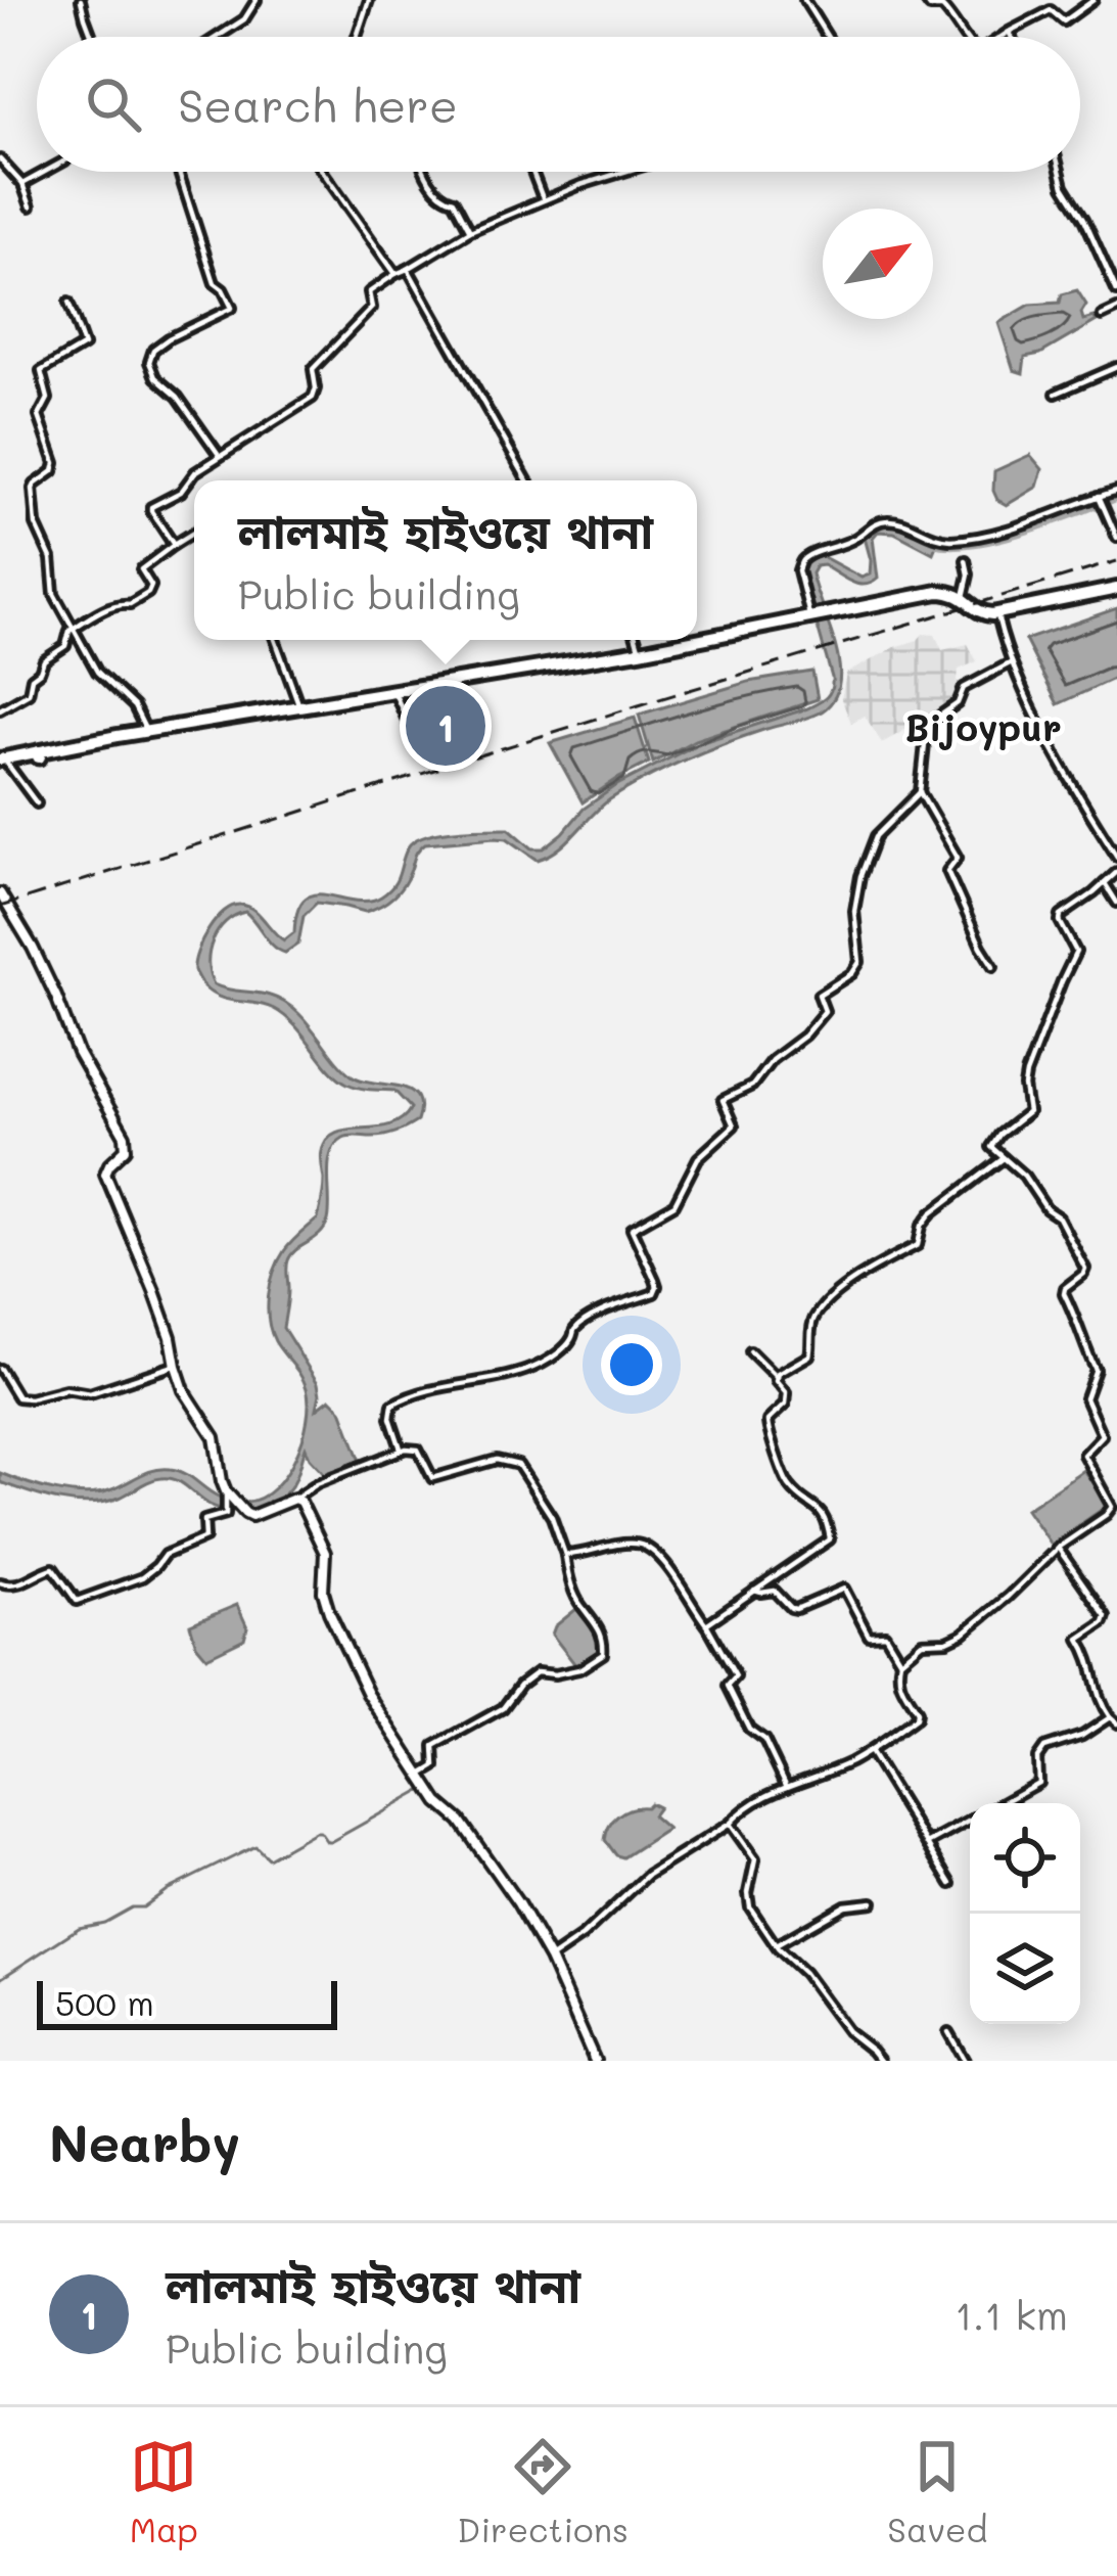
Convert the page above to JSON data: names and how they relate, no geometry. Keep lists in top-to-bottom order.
{
  "districts": ["Bijoypur"],
  "scale_bar": "500 m",
  "north": "top right",
  "page": {
    "search": "Search here",
    "popup": ["লালমাই হাইওয়ে থানা", "Public building"],
    "pins": "1",
    "scale": "500 m",
    "heading": "Nearby",
    "list": [
      {
        "mark": "1",
        "name": "লালমাই হাইওয়ে থানা",
        "note": "Public building",
        "value": "1.1 km"
      }
    ],
    "nav": ["Map", "Directions", "Saved"]
  }
}
